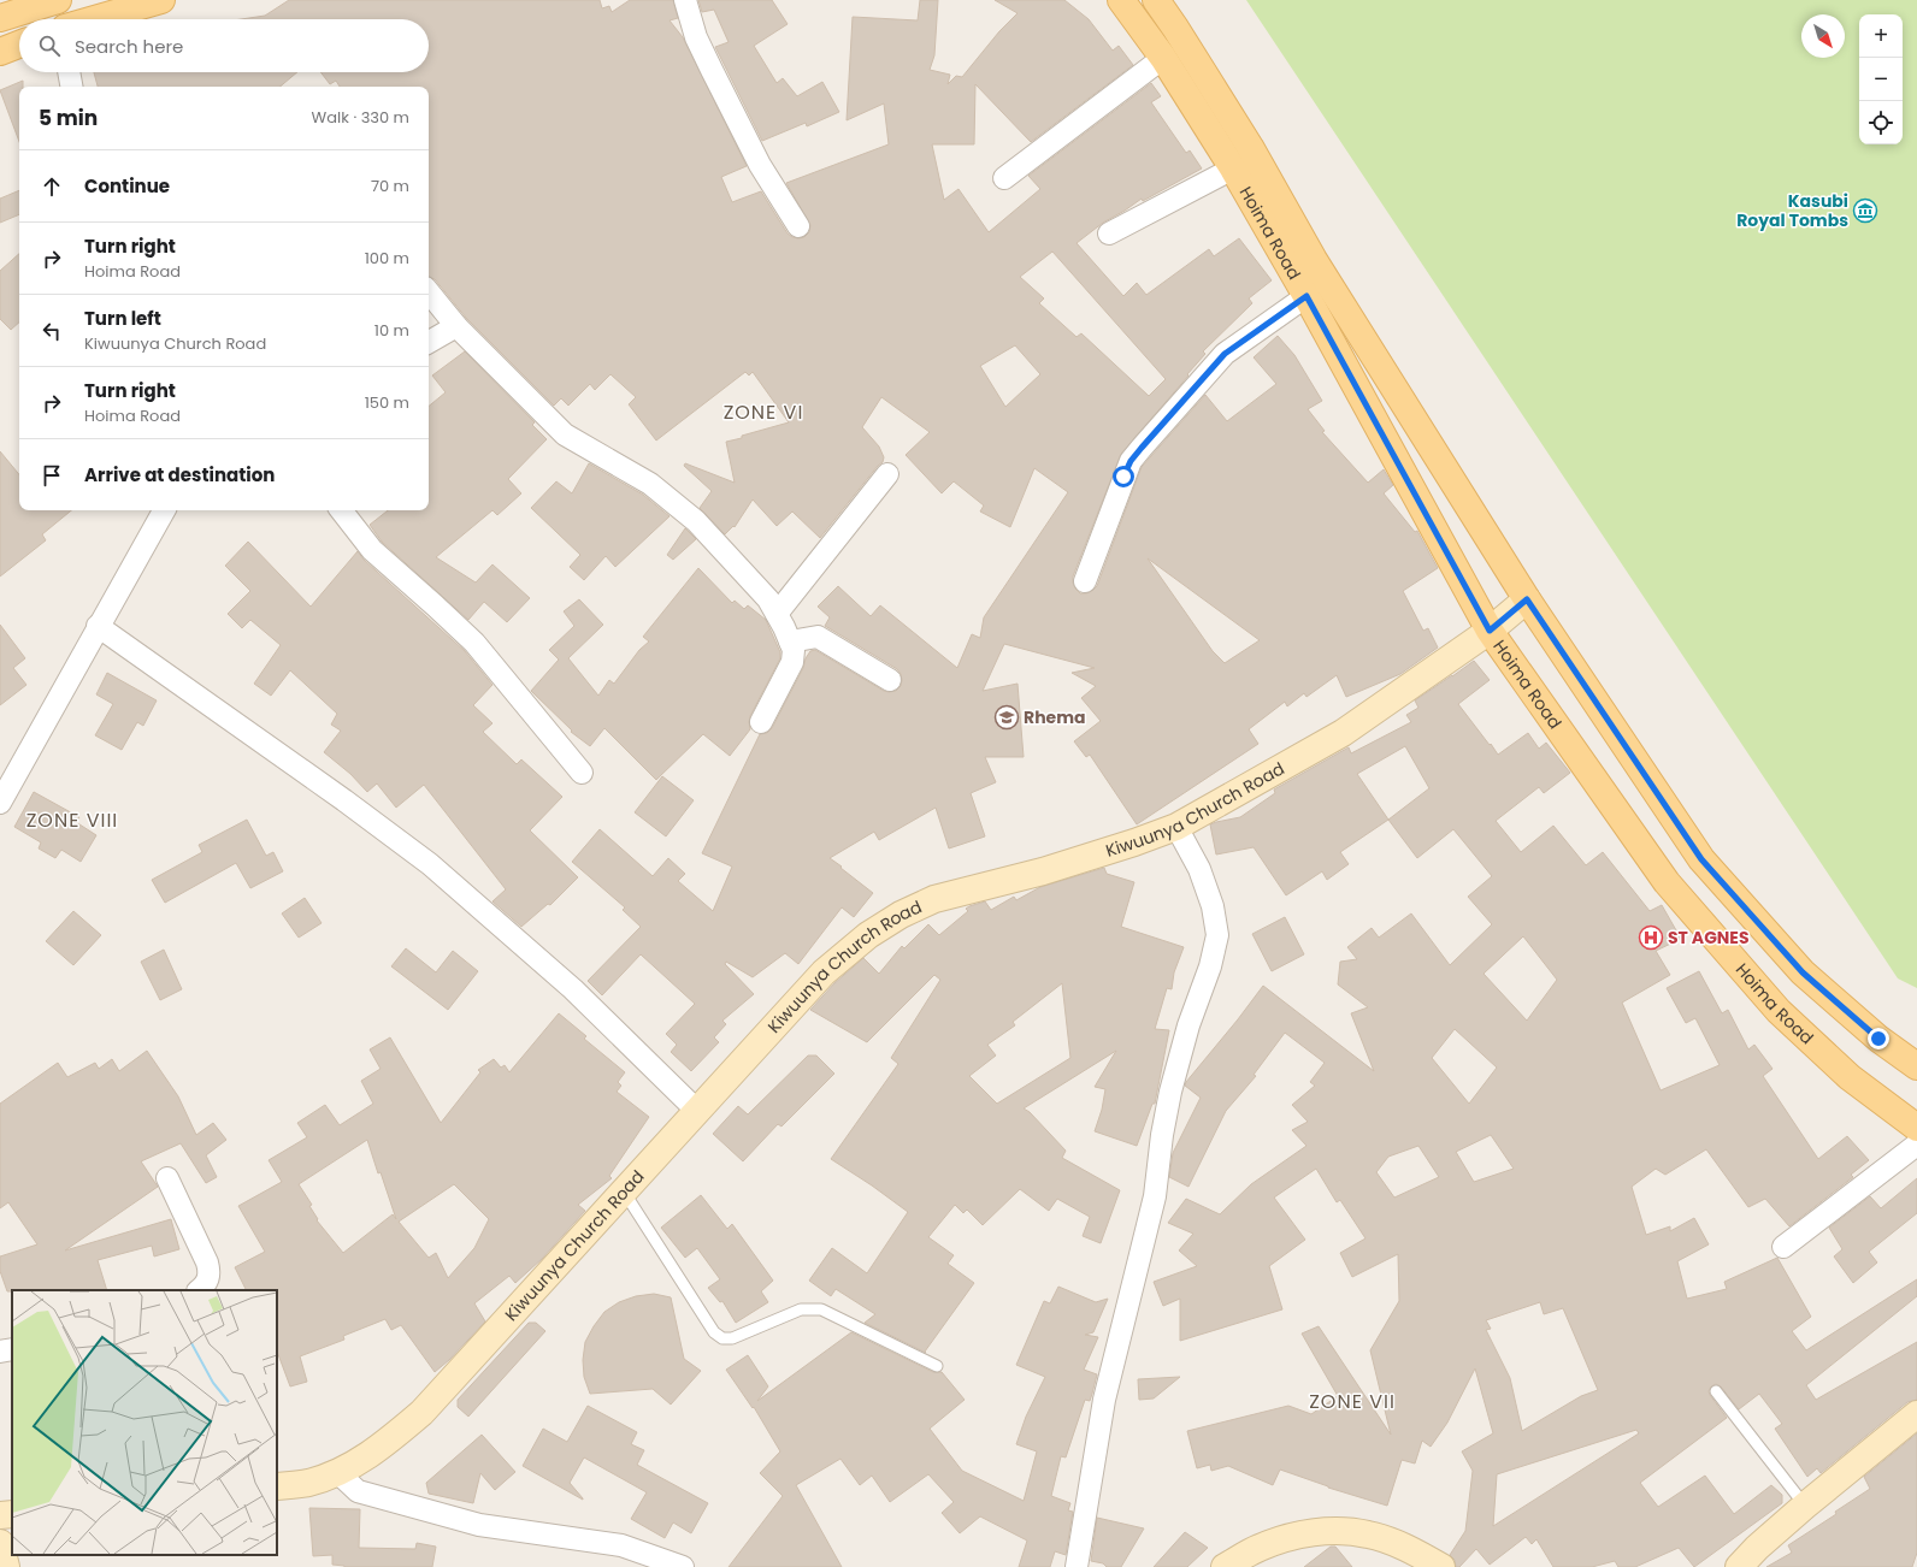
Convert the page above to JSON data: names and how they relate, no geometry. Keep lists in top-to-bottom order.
{
  "streets": {
    "main road": ["Hoima Road"],
    "street": ["Kiwuunya Church Road"]
  },
  "crossings": [
    ["Hoima Road", "Kiwuunya Church Road"]
  ],
  "districts": ["ZONE VI", "ZONE VIII", "ZONE VII"],
  "places": {
    "museum": ["Kasubi Royal Tombs"],
    "school or university": ["Rhema"],
    "hospital": ["ST AGNES"]
  },
  "north": "bottom right",
  "page": {
    "map_buttons": ["+", "−"],
    "search": "Search here",
    "heading": ["5 min", "Walk · 330 m"],
    "list": [
      ["Continue", "70 m"],
      ["Turn right", "Hoima Road", "100 m"],
      ["Turn left", "Kiwuunya Church Road", "10 m"],
      ["Turn right", "Hoima Road", "150 m"],
      "Arrive at destination"
    ]
  }
}
